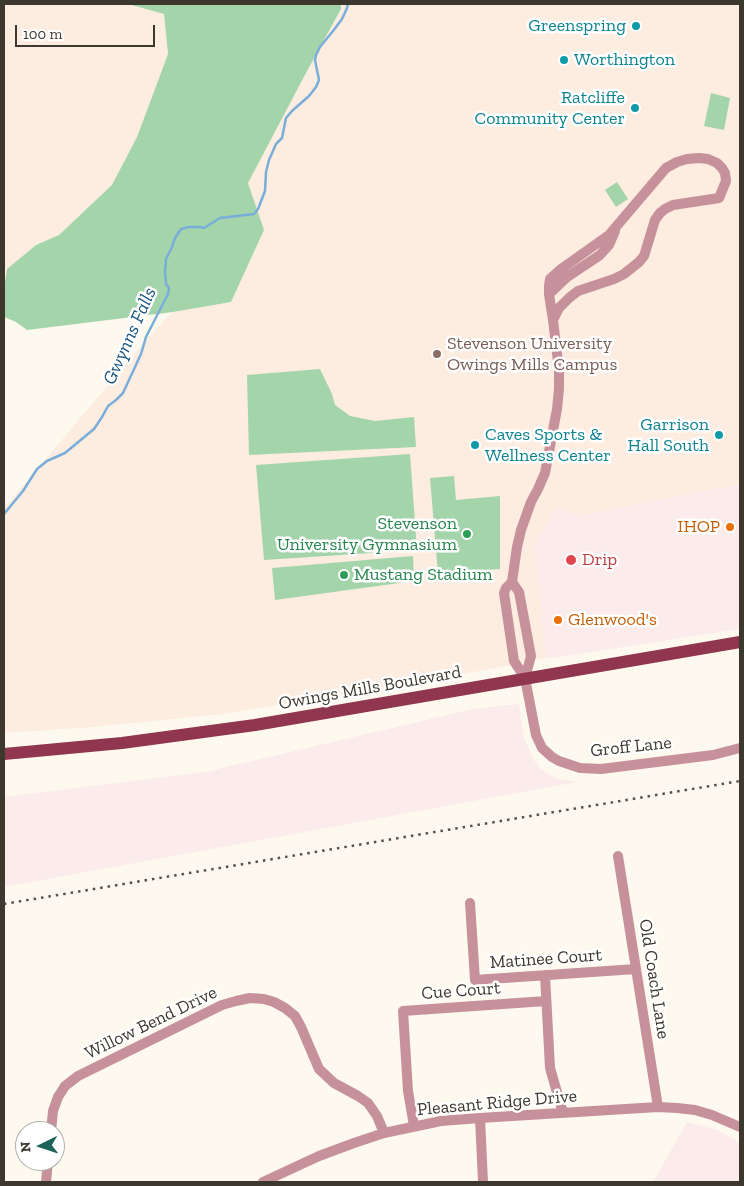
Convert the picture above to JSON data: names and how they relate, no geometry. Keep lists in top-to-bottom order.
{
  "streets": {
    "main road": ["Owings Mills Boulevard"],
    "street": [
      "Groff Lane",
      "Matinee Court",
      "Old Coach Lane",
      "Cue Court",
      "Willow Bend Drive",
      "Pleasant Ridge Drive"
    ]
  },
  "crossings": [
    ["Owings Mills Boulevard", "Groff Lane"],
    ["Matinee Court", "Old Coach Lane"],
    ["Old Coach Lane", "Pleasant Ridge Drive"],
    ["Cue Court", "Pleasant Ridge Drive"],
    ["Willow Bend Drive", "Pleasant Ridge Drive"]
  ],
  "water": ["Gwynns Falls"],
  "places": [
    "Greenspring",
    "Worthington",
    "Ratcliffe Community Center",
    "Stevenson University Owings Mills Campus",
    "Garrison Hall South",
    "Caves Sports & Wellness Center",
    "IHOP",
    "Stevenson University Gymnasium",
    "Drip",
    "Mustang Stadium",
    "Glenwood's"
  ],
  "scale_bar": "100 m",
  "north": "left"
}
